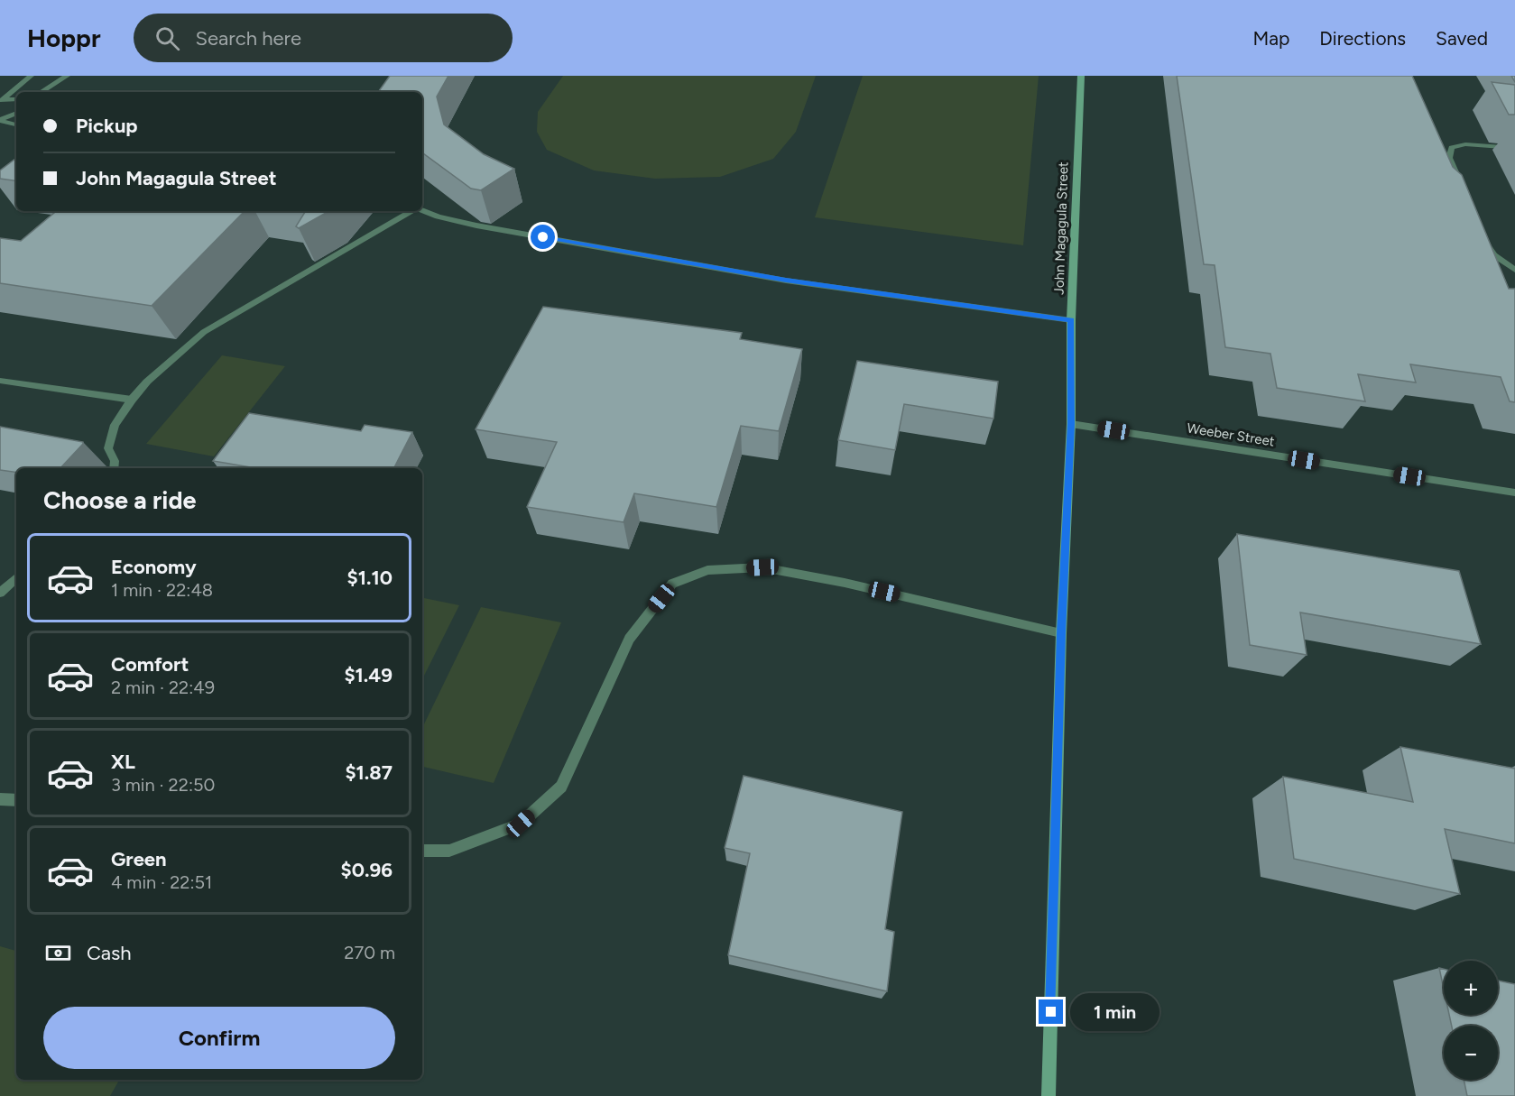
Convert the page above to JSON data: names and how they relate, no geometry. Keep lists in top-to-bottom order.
{
  "streets": {
    "street": ["John Magagula Street", "Weeber Street"]
  },
  "crossings": [
    ["John Magagula Street", "Weeber Street"]
  ],
  "page": {
    "header": "Hoppr",
    "search": "Search here",
    "nav": ["Map", "Directions", "Saved"],
    "banner": ["Pickup", "John Magagula Street"],
    "heading": "Choose a ride",
    "list": [
      {
        "name": "Economy",
        "note": "1 min · 22:48",
        "value": "$1.10"
      },
      {
        "name": "Comfort",
        "note": "2 min · 22:49",
        "value": "$1.49"
      },
      {
        "name": "XL",
        "note": "3 min · 22:50",
        "value": "$1.87"
      },
      {
        "name": "Green",
        "note": "4 min · 22:51",
        "value": "$0.96"
      }
    ],
    "pay": ["Cash", "270 m"],
    "map_buttons": ["+", "−"],
    "bubble": "1 min",
    "buttons": "Confirm"
  }
}
